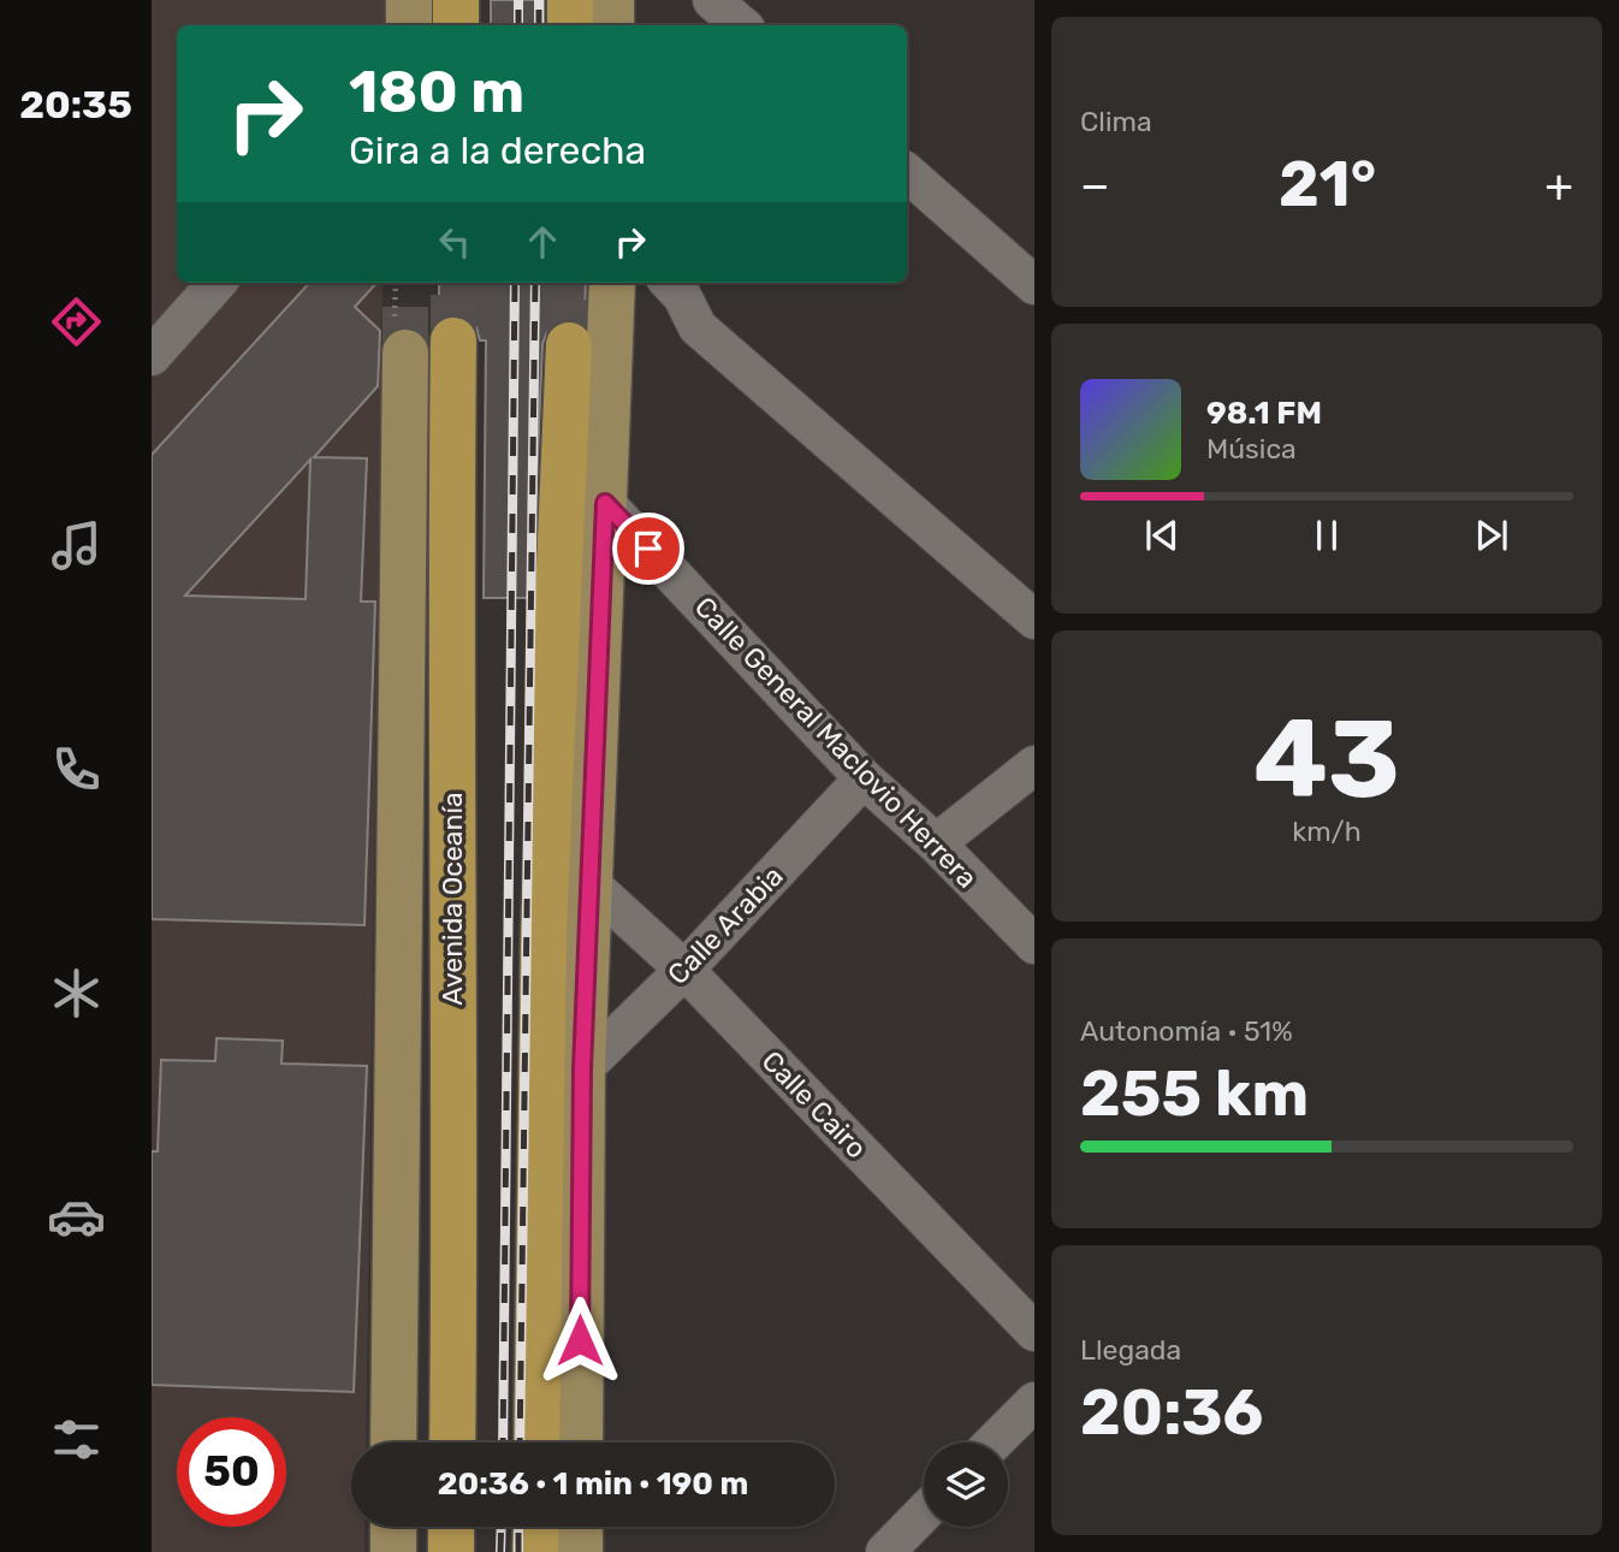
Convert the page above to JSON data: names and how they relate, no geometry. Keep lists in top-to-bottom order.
{
  "streets": {
    "highway": ["Avenida Oceanía"],
    "street": ["Calle General Maclovio Herrera", "Calle Arabia", "Calle Cairo"]
  },
  "crossings": [
    ["Calle General Maclovio Herrera", "Calle Arabia"],
    ["Calle Arabia", "Calle Cairo"]
  ],
  "page": {
    "tabs": "20:35",
    "tile": [
      "Clima",
      ["43", "km/h"],
      ["Autonomía · 51%", "255 km"],
      ["Llegada", "20:36"]
    ],
    "turn": ["180 m", "Gira a la derecha"],
    "heat": ["−", "21°", "+"],
    "song": ["98.1 FM", "Música"],
    "limit": "50",
    "trip": "20:36 · 1 min · 190 m"
  }
}
